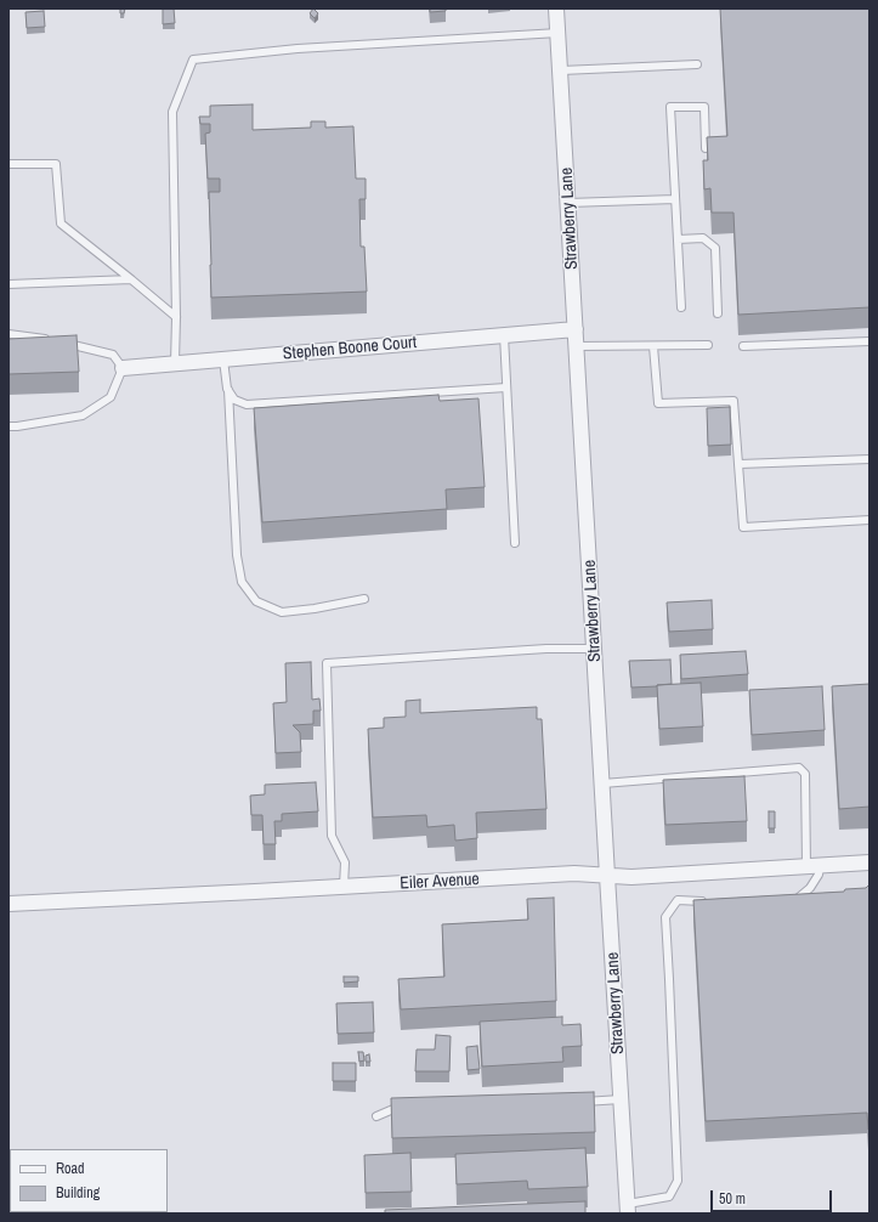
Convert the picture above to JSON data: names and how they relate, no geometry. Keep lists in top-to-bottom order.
{
  "streets": {
    "street": ["Strawberry Lane", "Stephen Boone Court", "Eiler Avenue"]
  },
  "crossings": [
    ["Strawberry Lane", "Stephen Boone Court"],
    ["Strawberry Lane", "Eiler Avenue"]
  ],
  "legend": ["Road", "Building"],
  "scale_bar": "50 m"
}
